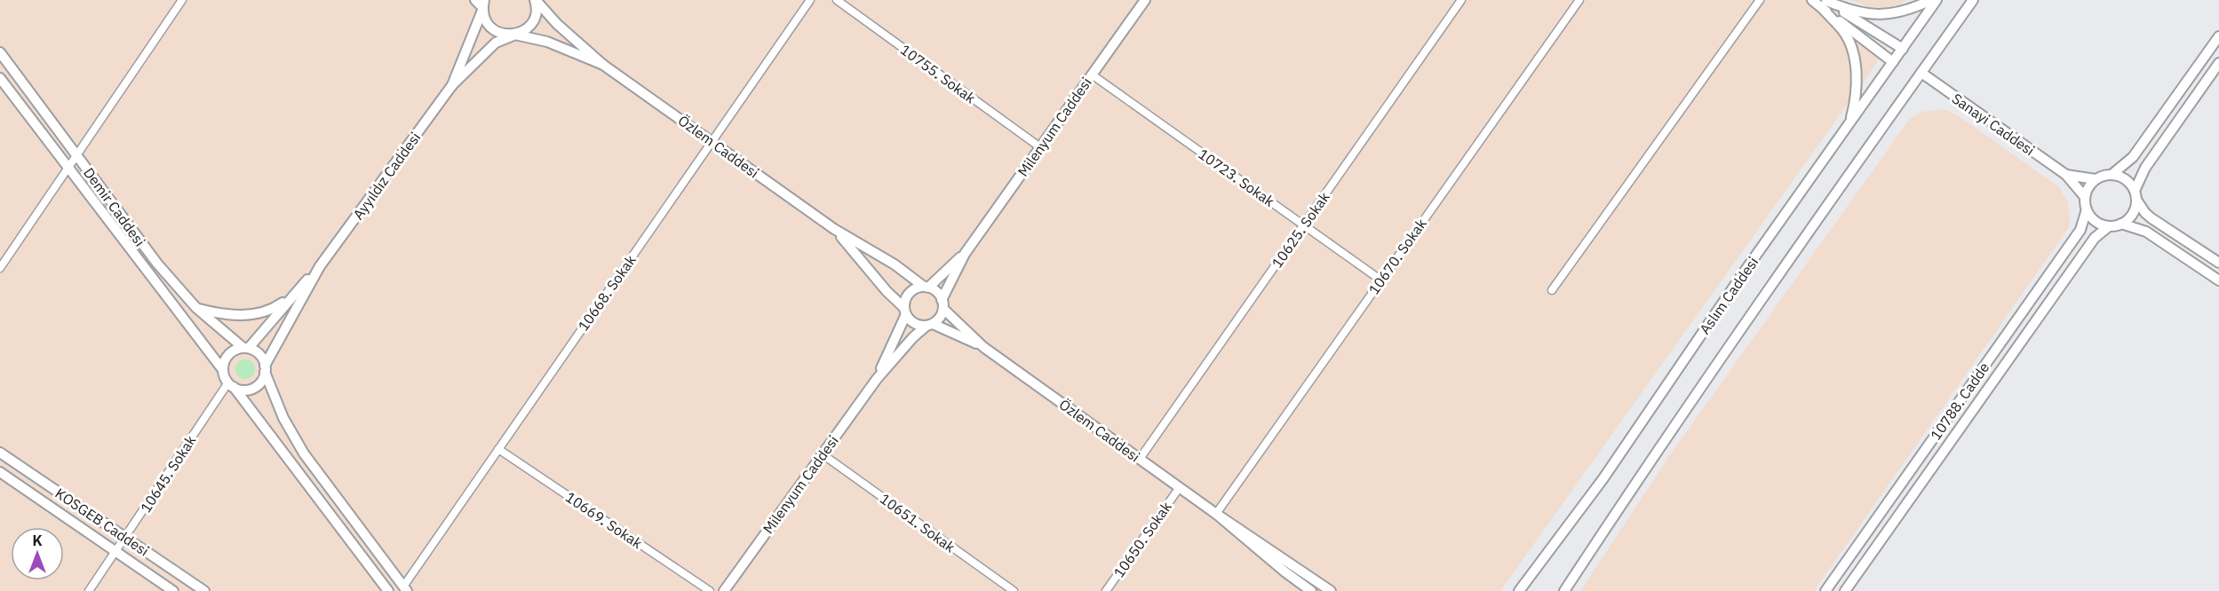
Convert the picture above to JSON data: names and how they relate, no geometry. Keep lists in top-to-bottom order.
{
  "streets": {
    "street": [
      "10755. Sokak",
      "Sanayi Caddesi",
      "Milenyum Caddesi",
      "Özlem Caddesi",
      "Ayyıldız Caddesi",
      "10723. Sokak",
      "Demir Caddesi",
      "10625. Sokak",
      "10670. Sokak",
      "10668. Sokak",
      "Aslım Caddesi",
      "10788. Cadde",
      "10645. Sokak",
      "10669. Sokak",
      "KOSGEB Caddesi",
      "10651. Sokak",
      "10650. Sokak"
    ]
  },
  "crossings": [
    ["10755. Sokak", "Milenyum Caddesi"],
    ["Sanayi Caddesi", "Aslım Caddesi"],
    ["Sanayi Caddesi", "10788. Cadde"],
    ["Milenyum Caddesi", "10723. Sokak"],
    ["Milenyum Caddesi", "10651. Sokak"],
    ["Özlem Caddesi", "Ayyıldız Caddesi"],
    ["Özlem Caddesi", "10625. Sokak"],
    ["Özlem Caddesi", "10670. Sokak"],
    ["Özlem Caddesi", "10668. Sokak"],
    ["Özlem Caddesi", "10650. Sokak"],
    ["Ayyıldız Caddesi", "Demir Caddesi"],
    ["Ayyıldız Caddesi", "10645. Sokak"],
    ["10723. Sokak", "10625. Sokak"],
    ["10723. Sokak", "10670. Sokak"],
    ["Demir Caddesi", "10645. Sokak"],
    ["10668. Sokak", "10669. Sokak"],
    ["10645. Sokak", "KOSGEB Caddesi"]
  ],
  "north": "top"
}
